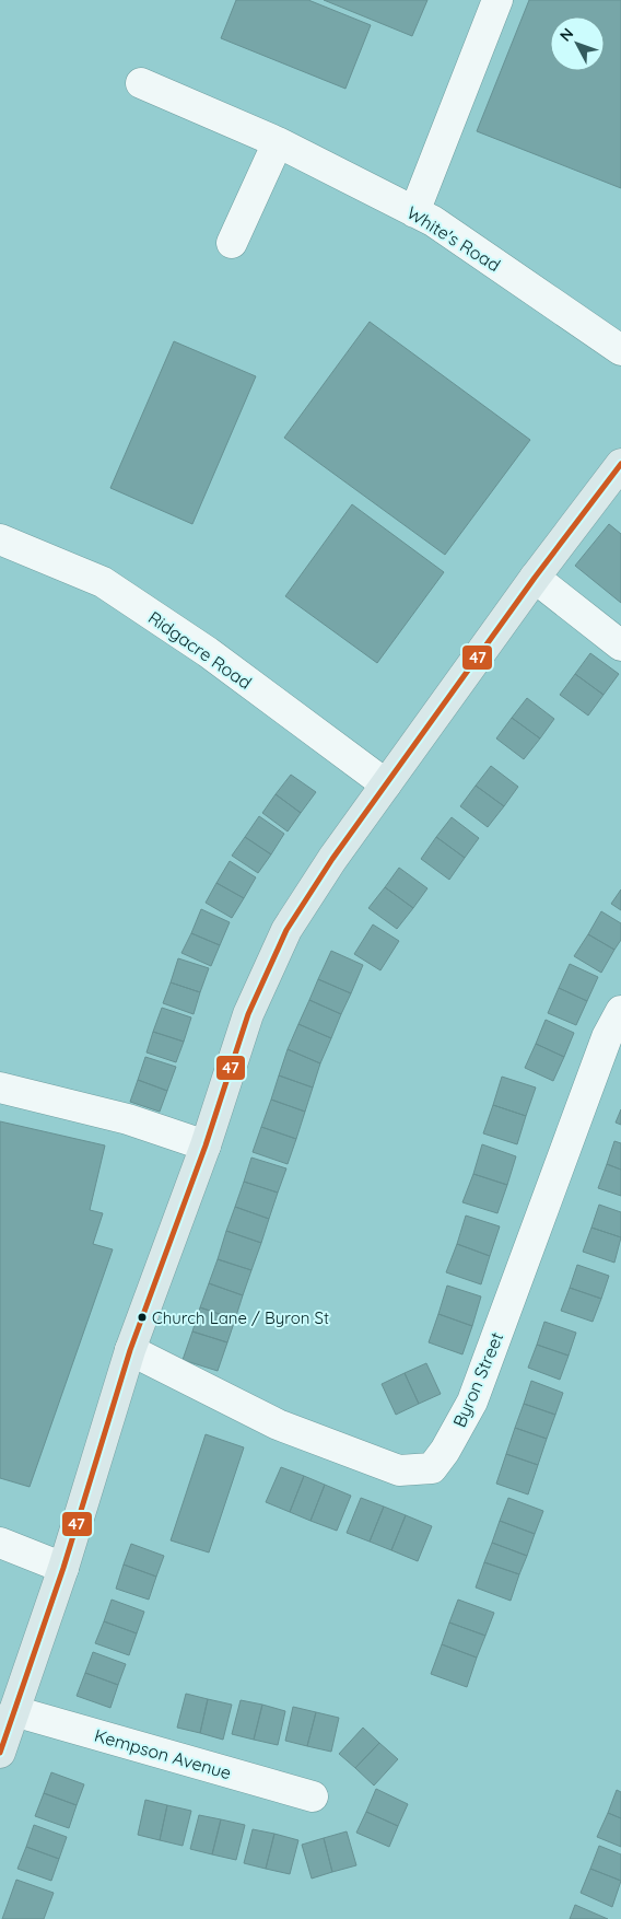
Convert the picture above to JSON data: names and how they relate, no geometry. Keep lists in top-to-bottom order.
{
  "streets": {
    "street": [
      "White's Road",
      "Ridgacre Road",
      "Byron Street",
      "Kempson Avenue"
    ]
  },
  "places": ["Church Lane / Byron St"],
  "lines": ["transit line 47"],
  "north": "top left"
}
